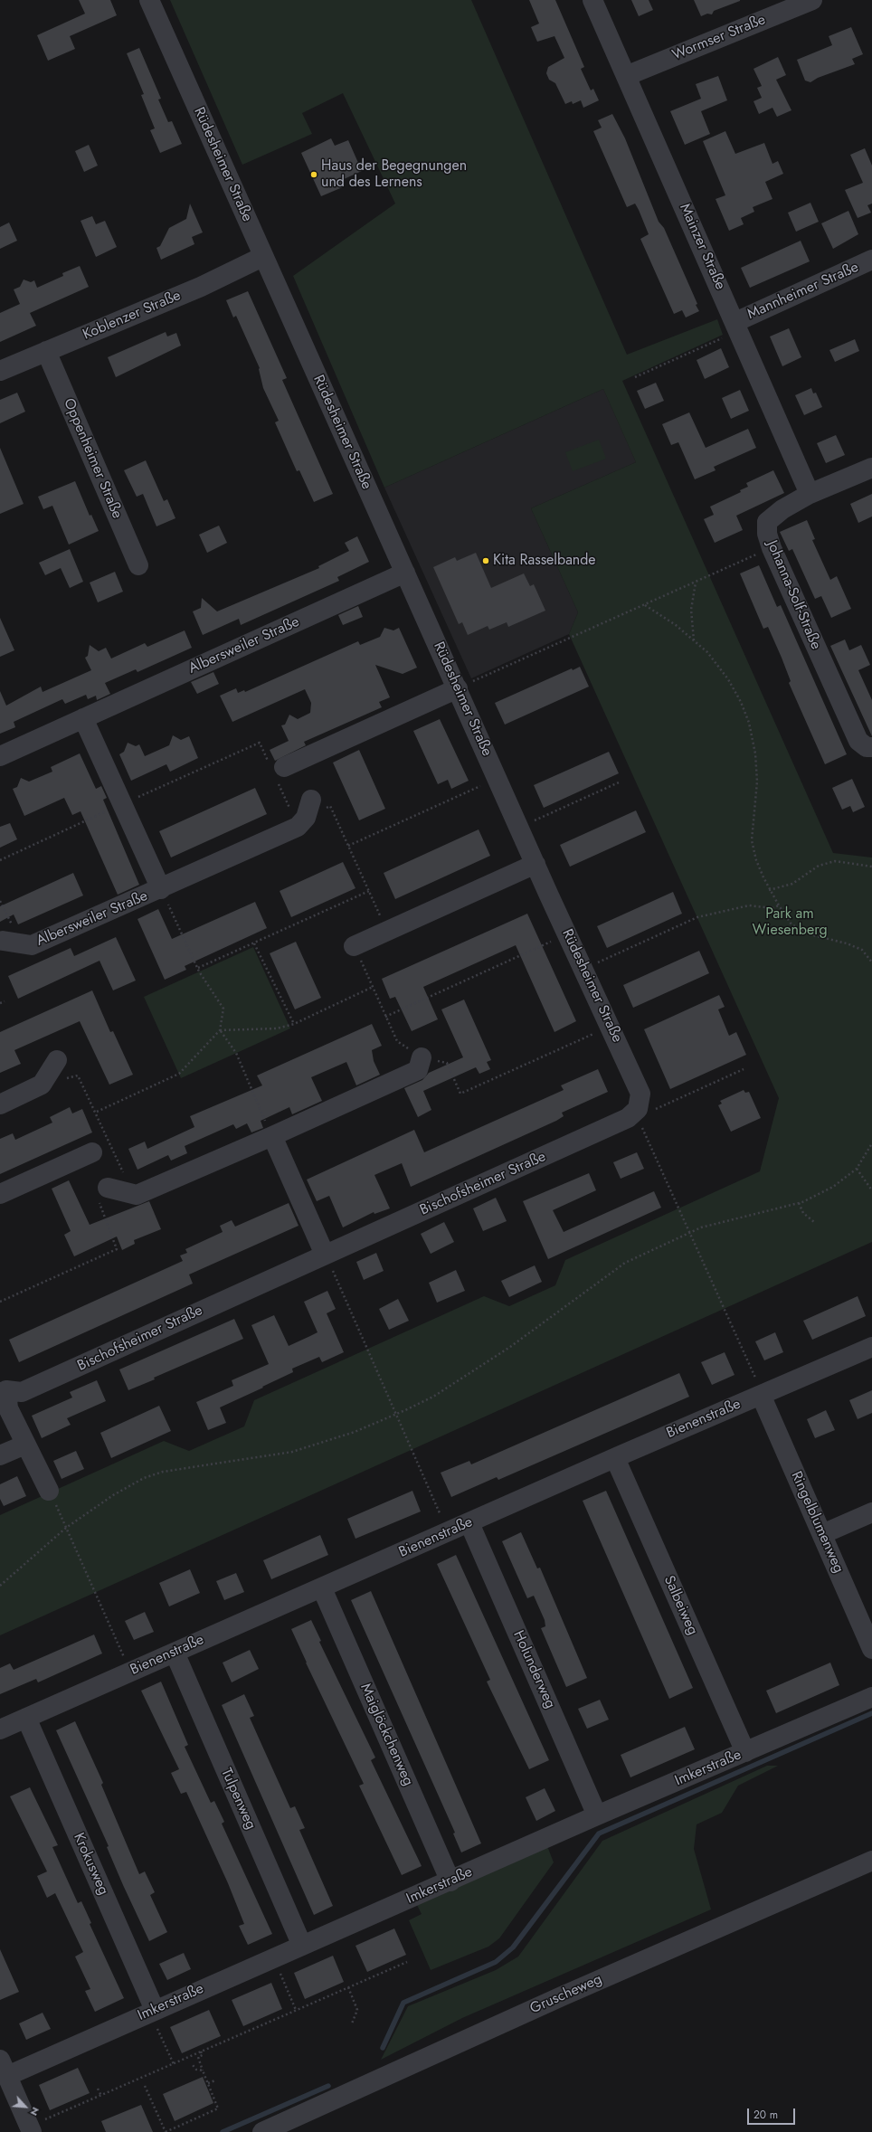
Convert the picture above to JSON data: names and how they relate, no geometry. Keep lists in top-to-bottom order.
{
  "streets": {
    "street": [
      "Wormser Straße",
      "Rüdesheimer Straße",
      "Mainzer Straße",
      "Mannheimer Straße",
      "Koblenzer Straße",
      "Oppenheimer Straße",
      "Johanna-Solf-Straße",
      "Albersweiler Straße",
      "Bischofsheimer Straße",
      "Bienenstraße",
      "Ringelblumenweg",
      "Salbeiweg",
      "Holunderweg",
      "Maiglöckchenweg",
      "Imkerstraße",
      "Tulpenweg",
      "Krokusweg",
      "Gruscheweg"
    ]
  },
  "crossings": [
    ["Wormser Straße", "Mainzer Straße"],
    ["Rüdesheimer Straße", "Koblenzer Straße"],
    ["Rüdesheimer Straße", "Albersweiler Straße"],
    ["Rüdesheimer Straße", "Bischofsheimer Straße"],
    ["Mainzer Straße", "Mannheimer Straße"],
    ["Mainzer Straße", "Johanna-Solf-Straße"],
    ["Koblenzer Straße", "Oppenheimer Straße"],
    ["Bienenstraße", "Ringelblumenweg"],
    ["Bienenstraße", "Salbeiweg"],
    ["Bienenstraße", "Holunderweg"],
    ["Bienenstraße", "Maiglöckchenweg"],
    ["Bienenstraße", "Tulpenweg"],
    ["Bienenstraße", "Krokusweg"],
    ["Salbeiweg", "Imkerstraße"],
    ["Holunderweg", "Imkerstraße"],
    ["Maiglöckchenweg", "Imkerstraße"],
    ["Imkerstraße", "Tulpenweg"],
    ["Imkerstraße", "Krokusweg"]
  ],
  "parks": ["Park am Wiesenberg"],
  "places": ["Haus der Begegnungen und des Lernens", "Kita Rasselbande"],
  "scale_bar": "20 m",
  "north": "bottom right"
}
